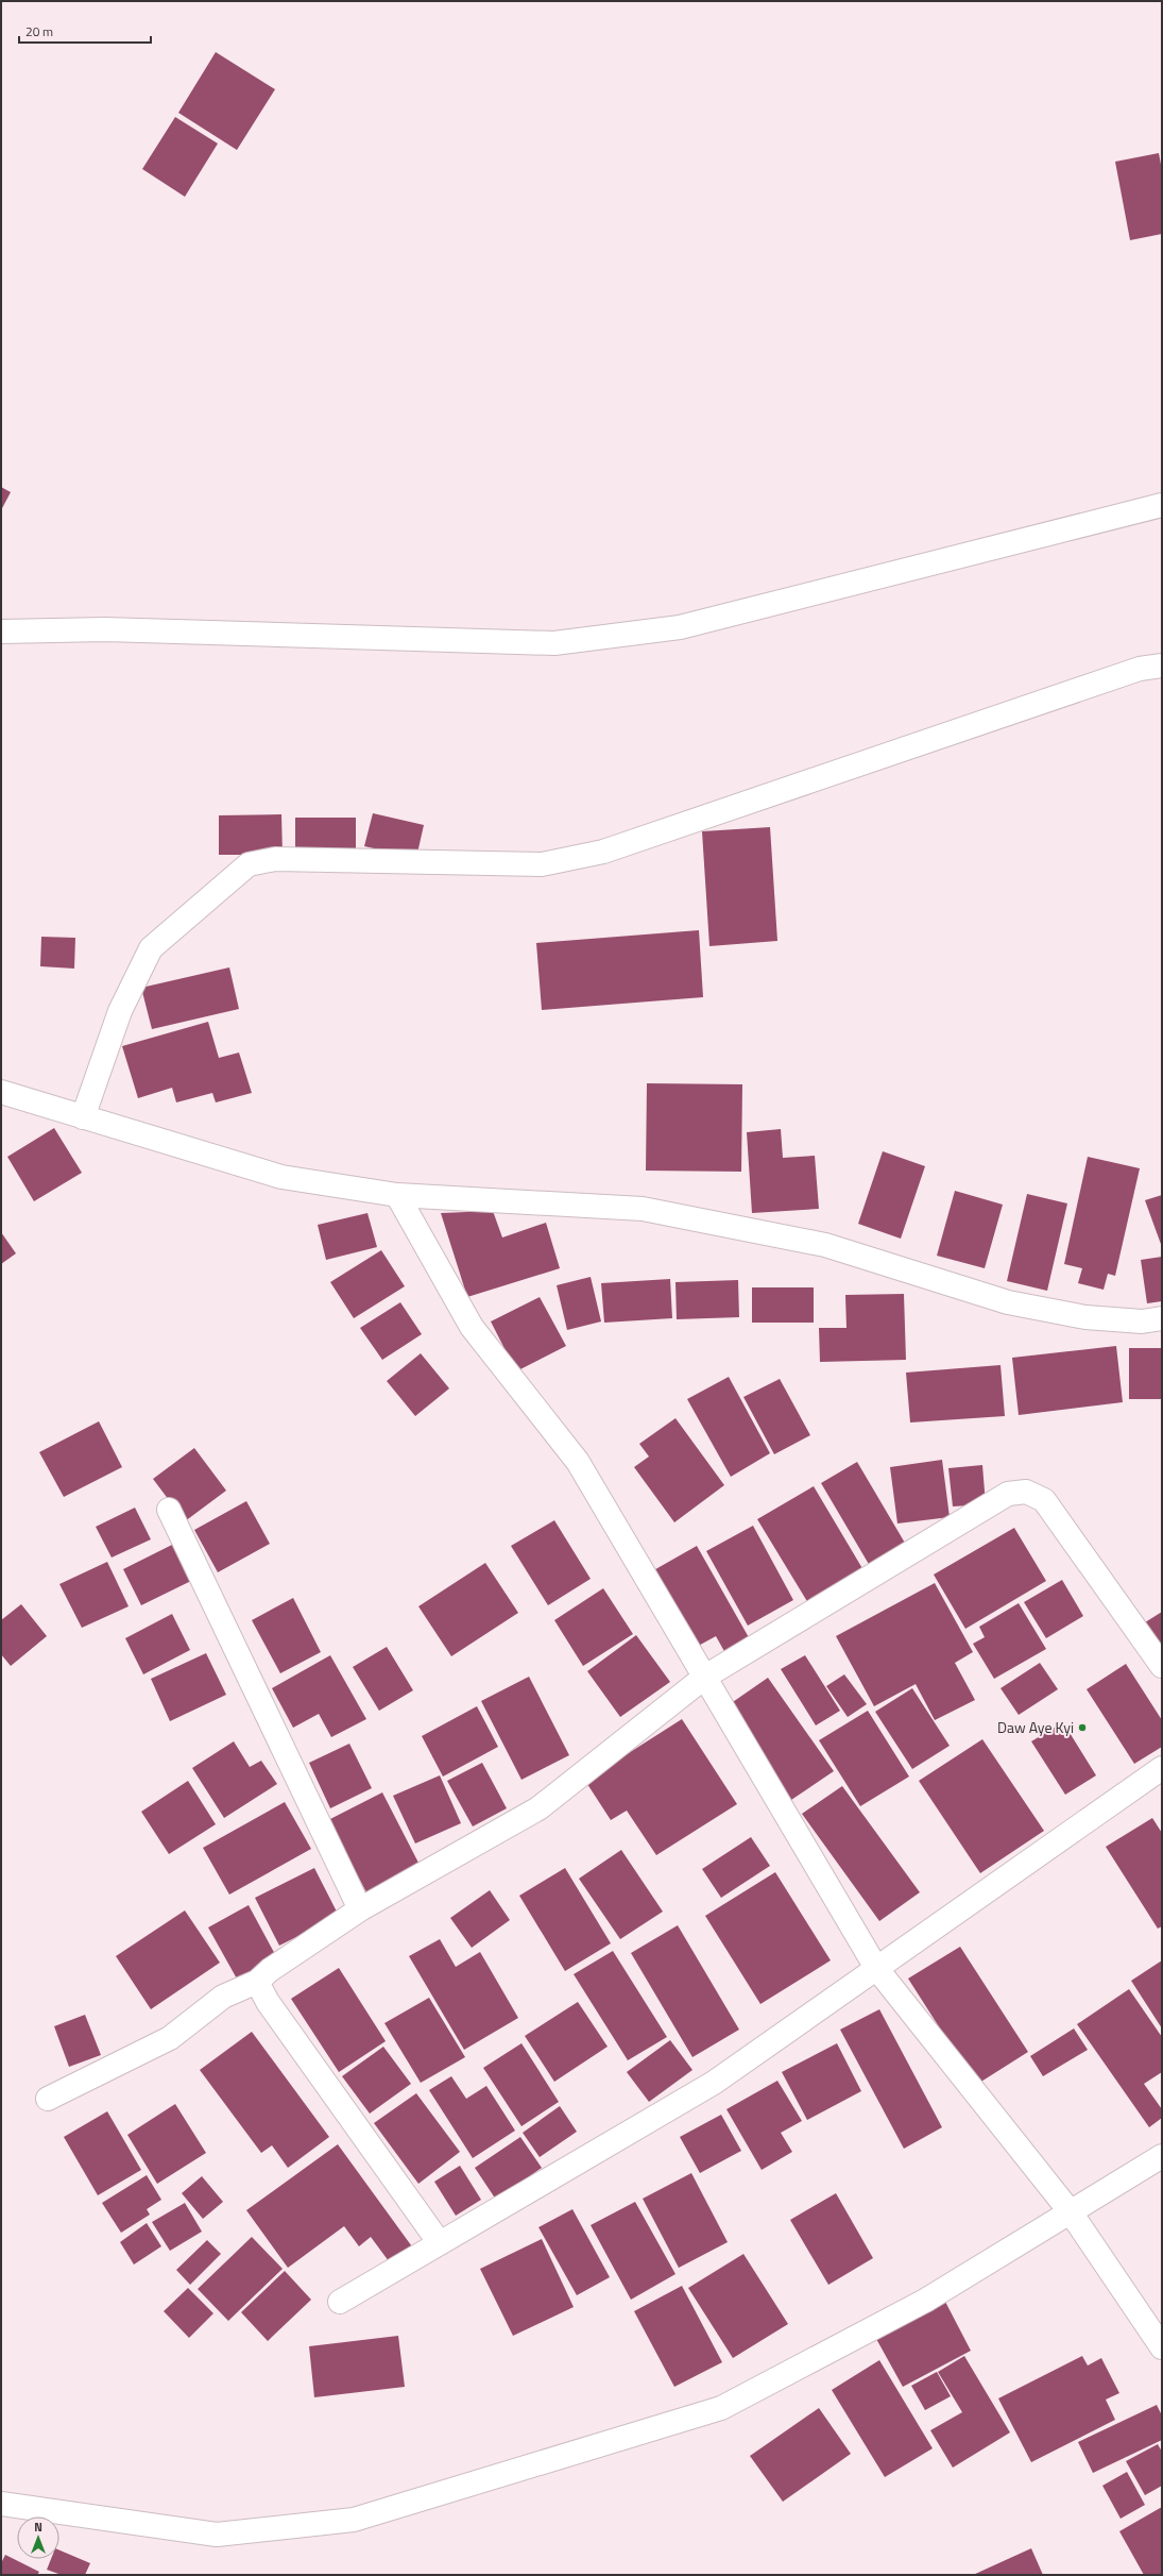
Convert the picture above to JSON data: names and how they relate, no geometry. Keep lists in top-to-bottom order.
{
  "places": ["Daw Aye Kyi"],
  "scale_bar": "20 m",
  "north": "top"
}
